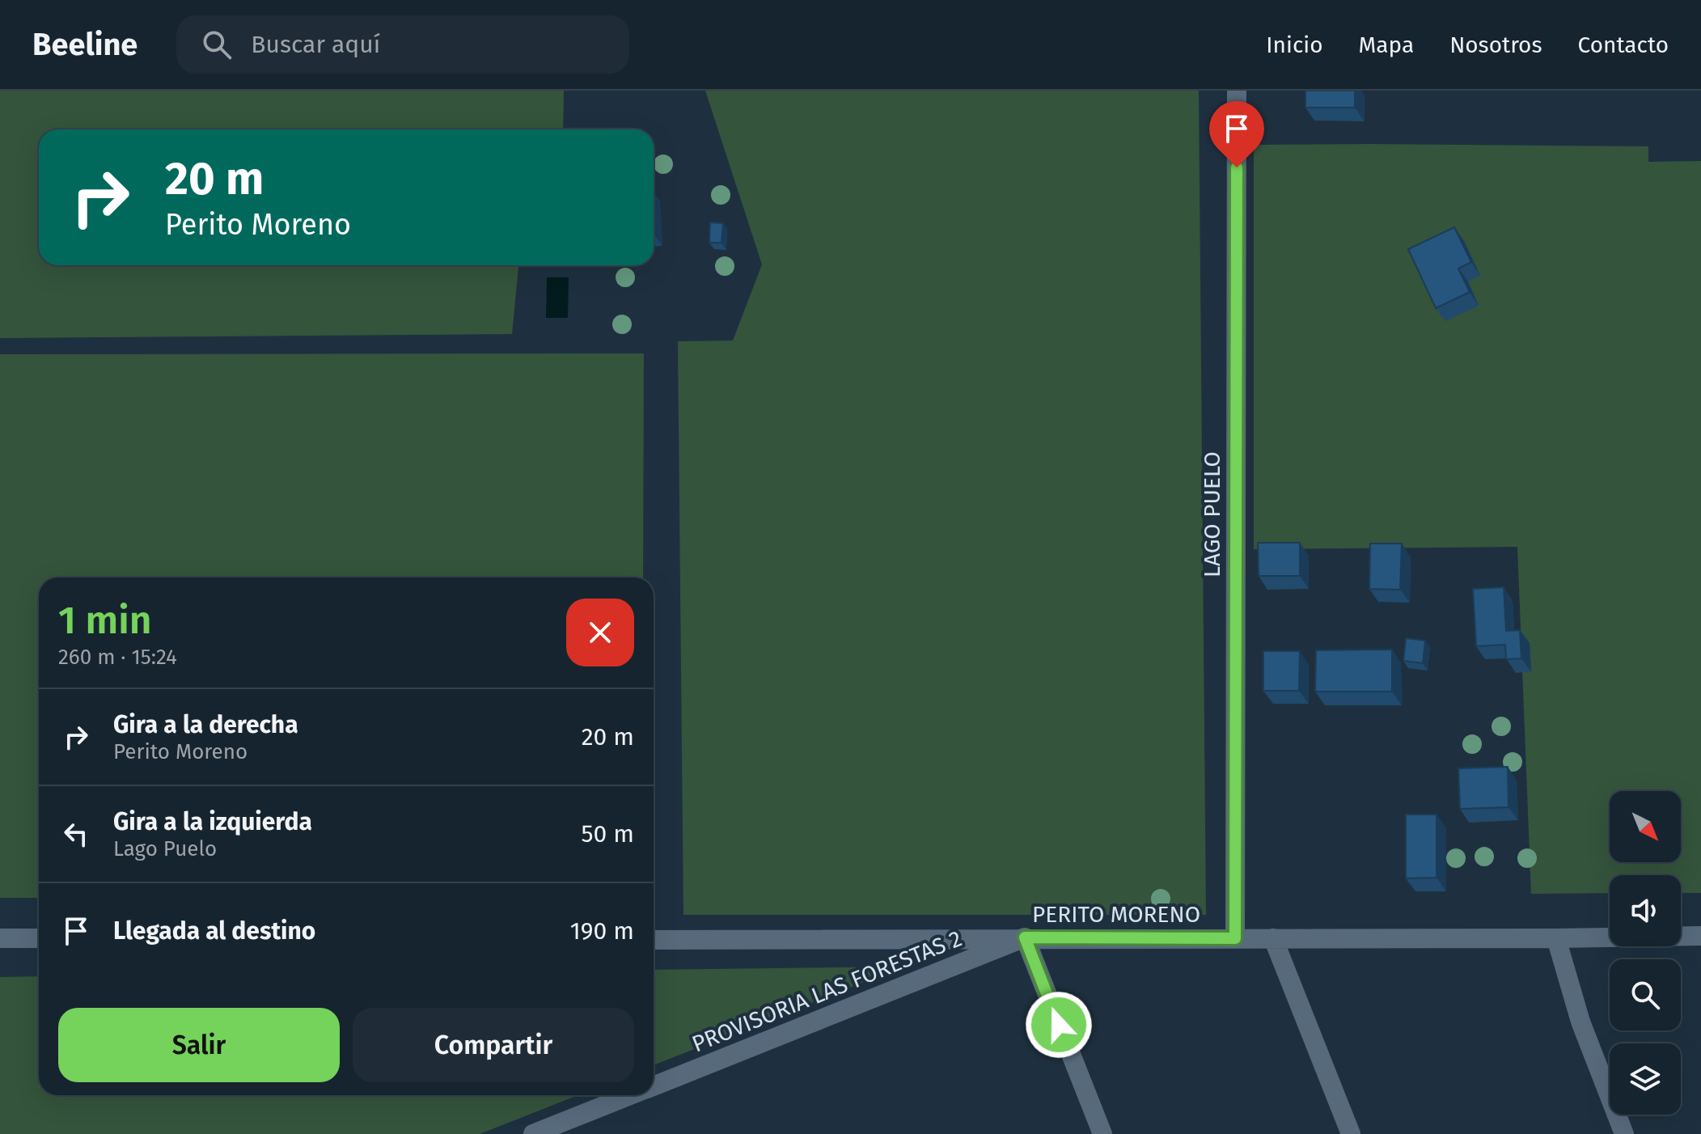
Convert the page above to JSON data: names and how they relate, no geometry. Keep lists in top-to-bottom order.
{
  "streets": {
    "street": ["LAGO PUELO", "PERITO MORENO", "PROVISORIA LAS FORESTAS 2"]
  },
  "crossings": [
    ["LAGO PUELO", "PERITO MORENO"],
    ["PERITO MORENO", "PROVISORIA LAS FORESTAS 2"]
  ],
  "north": "bottom right",
  "page": {
    "header": "Beeline",
    "search": "Buscar aquí",
    "nav": [
      "Inicio",
      "Mapa",
      "Nosotros",
      "Contacto"
    ],
    "turn": ["20 m", "Perito Moreno"],
    "heading": ["1 min", "260 m · 15:24"],
    "list": [
      {
        "name": "Gira a la derecha",
        "note": "Perito Moreno",
        "value": "20 m"
      },
      {
        "name": "Gira a la izquierda",
        "note": "Lago Puelo",
        "value": "50 m"
      },
      {
        "name": "Llegada al destino",
        "value": "190 m"
      }
    ],
    "buttons": ["Salir", "Compartir"]
  }
}
